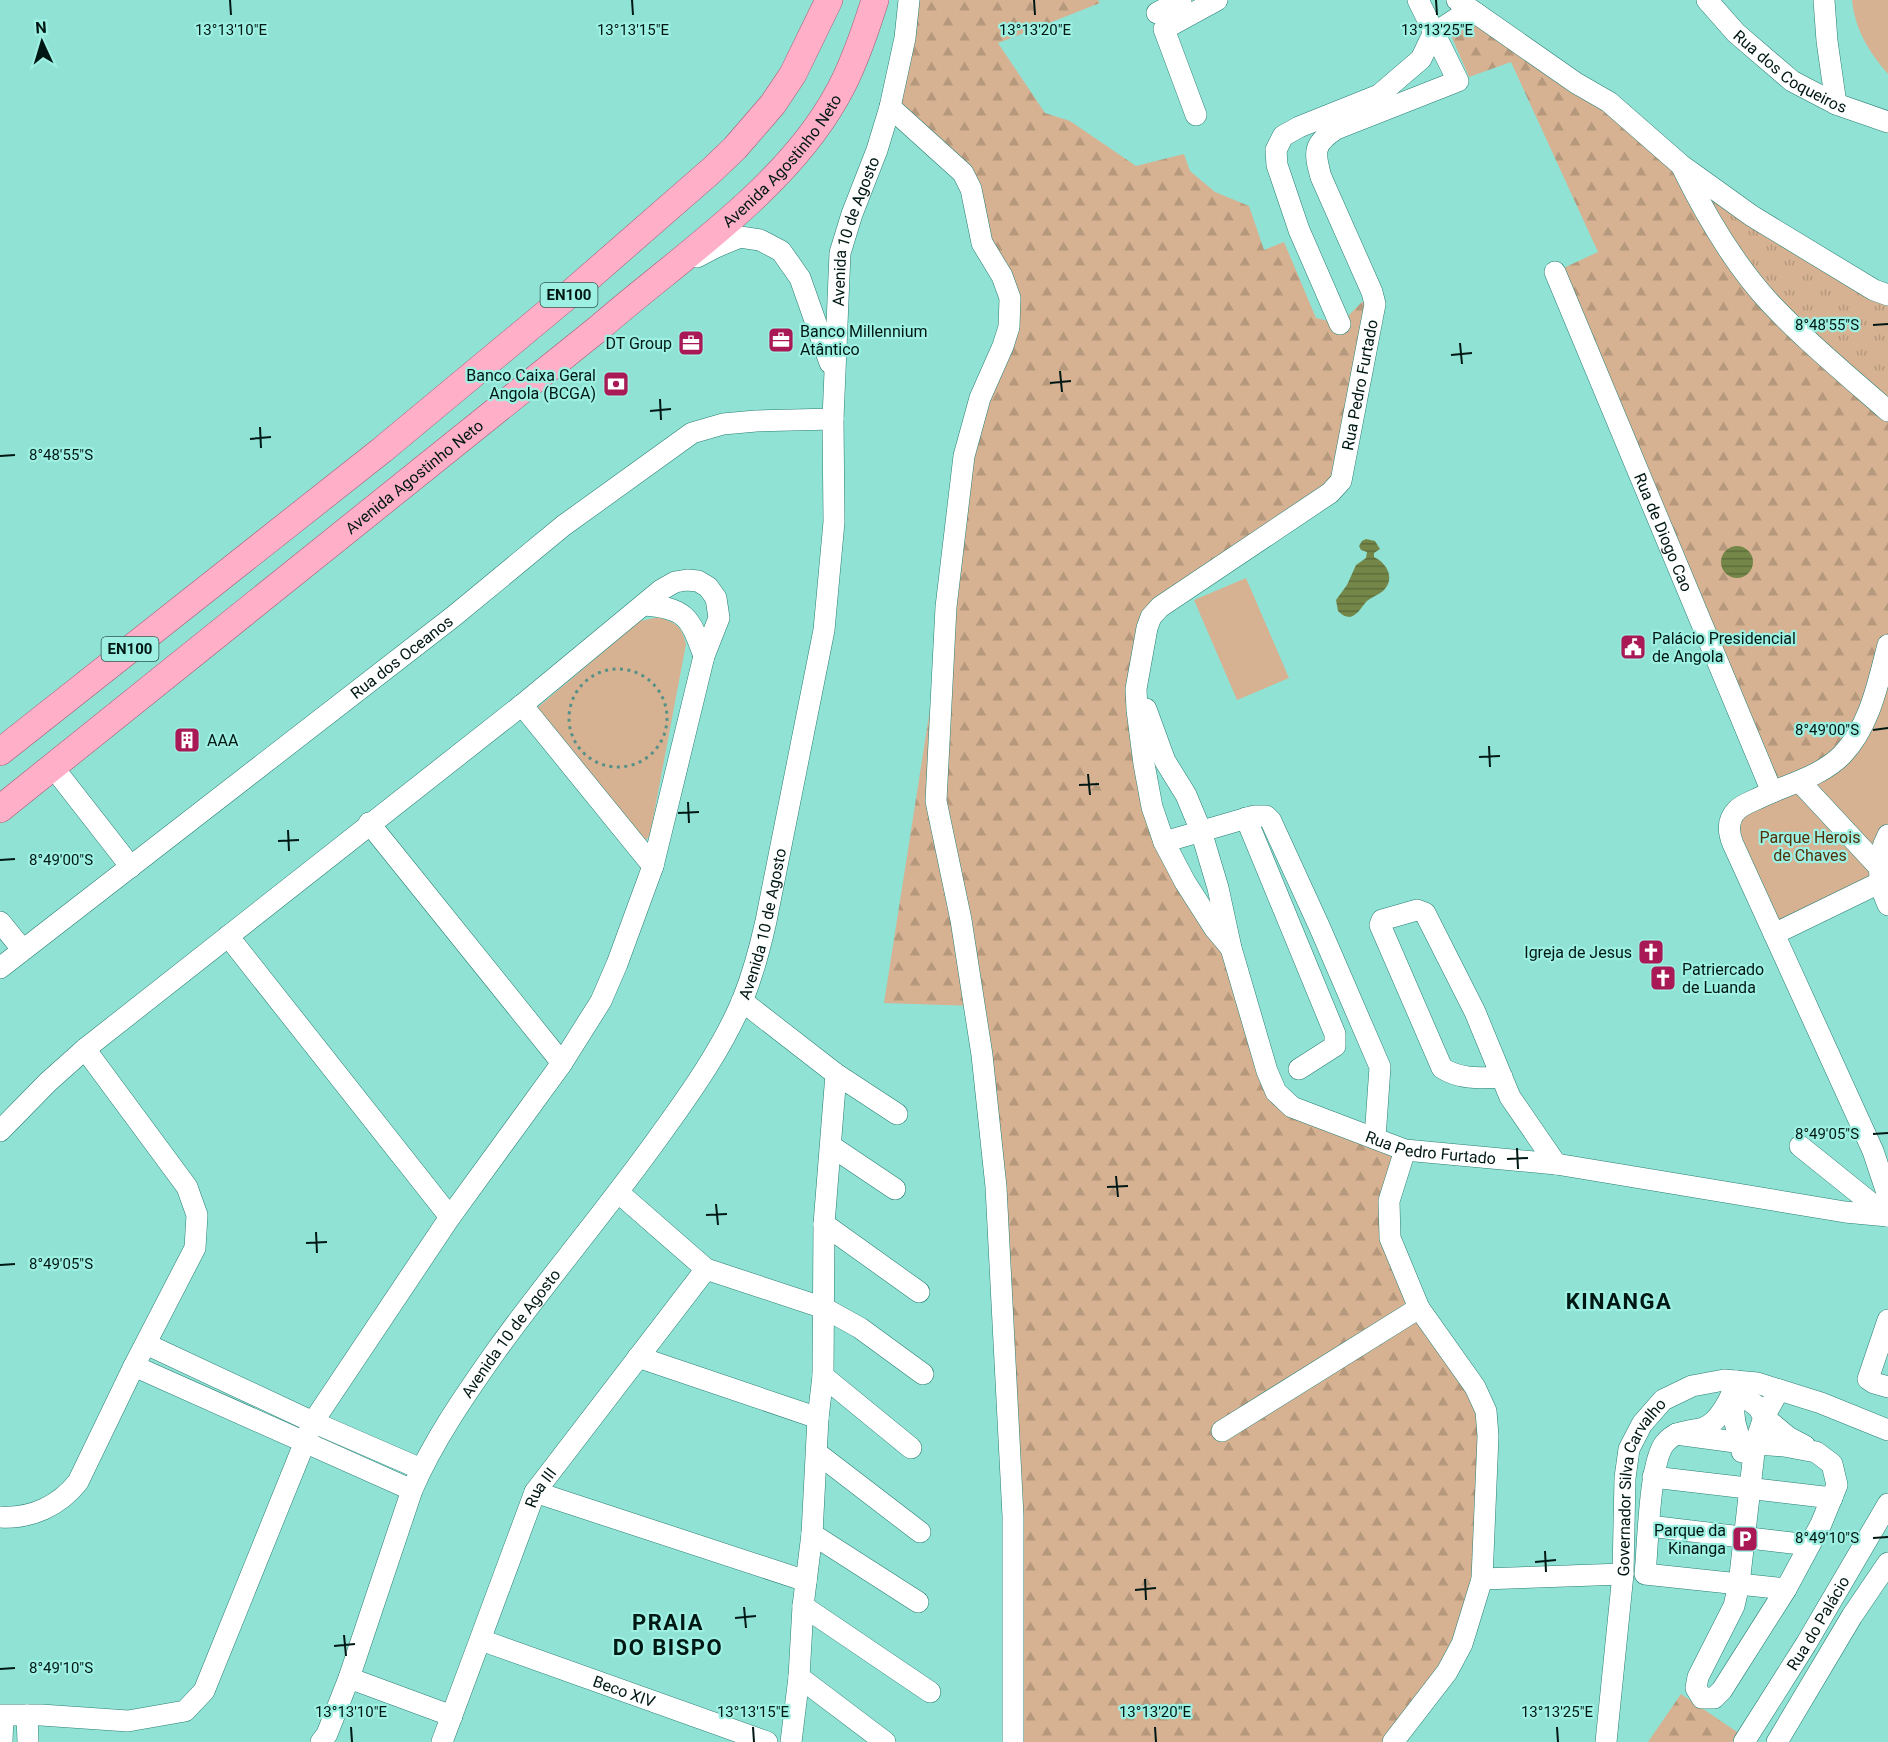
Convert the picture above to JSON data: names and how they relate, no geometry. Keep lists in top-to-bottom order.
{
  "streets": {
    "main road": ["Avenida Agostinho Neto", "EN100"],
    "street": [
      "Rua dos Coqueiros",
      "Avenida 10 de Agosto",
      "Rua Pedro Furtado",
      "Rua de Diogo Cao",
      "Rua dos Oceanos",
      "Rua III",
      "Governador Silva Carvalho",
      "Rua do Palácio",
      "Beco XIV"
    ]
  },
  "crossings": [
    ["Avenida 10 de Agosto", "Rua dos Oceanos"],
    ["Rua III", "Beco XIV"]
  ],
  "districts": ["KINANGA", "PRAIA DO BISPO"],
  "parks": ["Parque Herois de Chaves"],
  "places": {
    "office": ["Banco Millennium Atântico", "DT Group"],
    "bank": ["Banco Caixa Geral Angola (BCGA)"],
    "public building": ["Palácio Presidencial de Angola"],
    "building": ["AAA"],
    "church": ["Igreja de Jesus", "Patriercado de Luanda"],
    "parking": ["Parque da Kinanga"]
  },
  "north": "top",
  "coordinates": [
    "13°13'10\"E",
    "13°13'15\"E",
    "13°13'20\"E",
    "13°13'25\"E",
    "8°48'55\"S",
    "8°49'00\"S",
    "8°49'05\"S",
    "8°49'10\"S"
  ]
}
